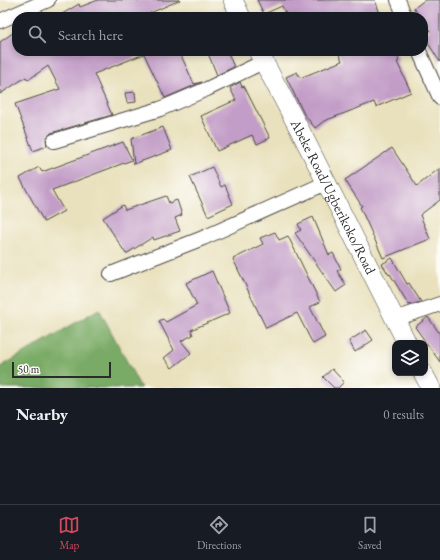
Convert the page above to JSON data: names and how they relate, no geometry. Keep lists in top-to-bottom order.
{
  "streets": {
    "street": ["Abeke Road/Ugberikoko/Road"]
  },
  "scale_bar": "50 m",
  "page": {
    "search": "Search here",
    "scale": "50 m",
    "heading": ["Nearby", "0 results"],
    "nav": ["Map", "Directions", "Saved"]
  }
}
